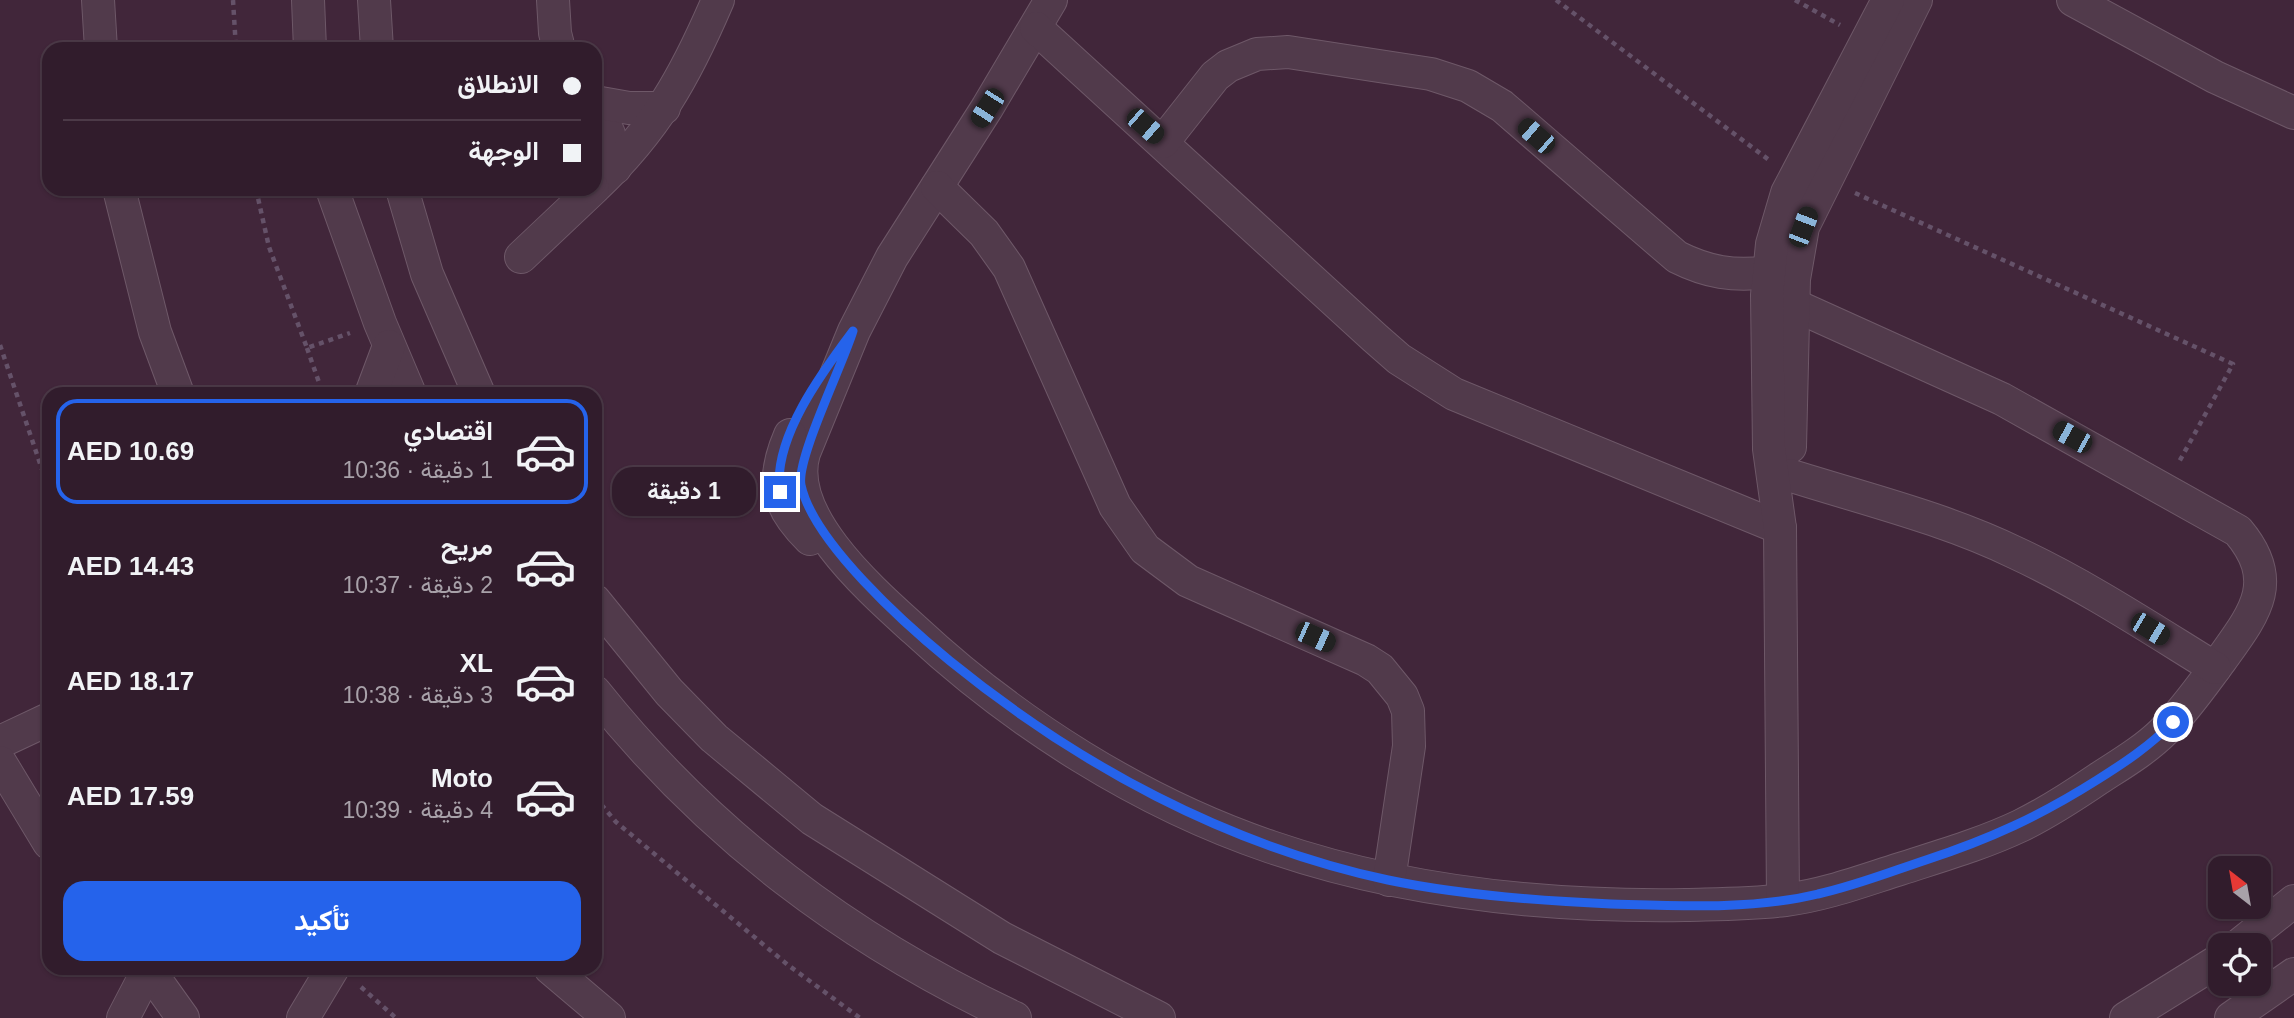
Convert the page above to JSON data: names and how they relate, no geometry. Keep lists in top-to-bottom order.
{
  "north": "top left",
  "page": {
    "banner": ["الانطلاق", "الوجهة"],
    "list": [
      {
        "name": "اقتصادي",
        "note": "1 دقيقة · 10:36",
        "value": "AED 10.69"
      },
      {
        "name": "مريح",
        "note": "2 دقيقة · 10:37",
        "value": "AED 14.43"
      },
      {
        "name": "XL",
        "note": "3 دقيقة · 10:38",
        "value": "AED 18.17"
      },
      {
        "name": "Moto",
        "note": "4 دقيقة · 10:39",
        "value": "AED 17.59"
      }
    ],
    "bubble": "1 دقيقة",
    "buttons": "تأكيد"
  }
}
